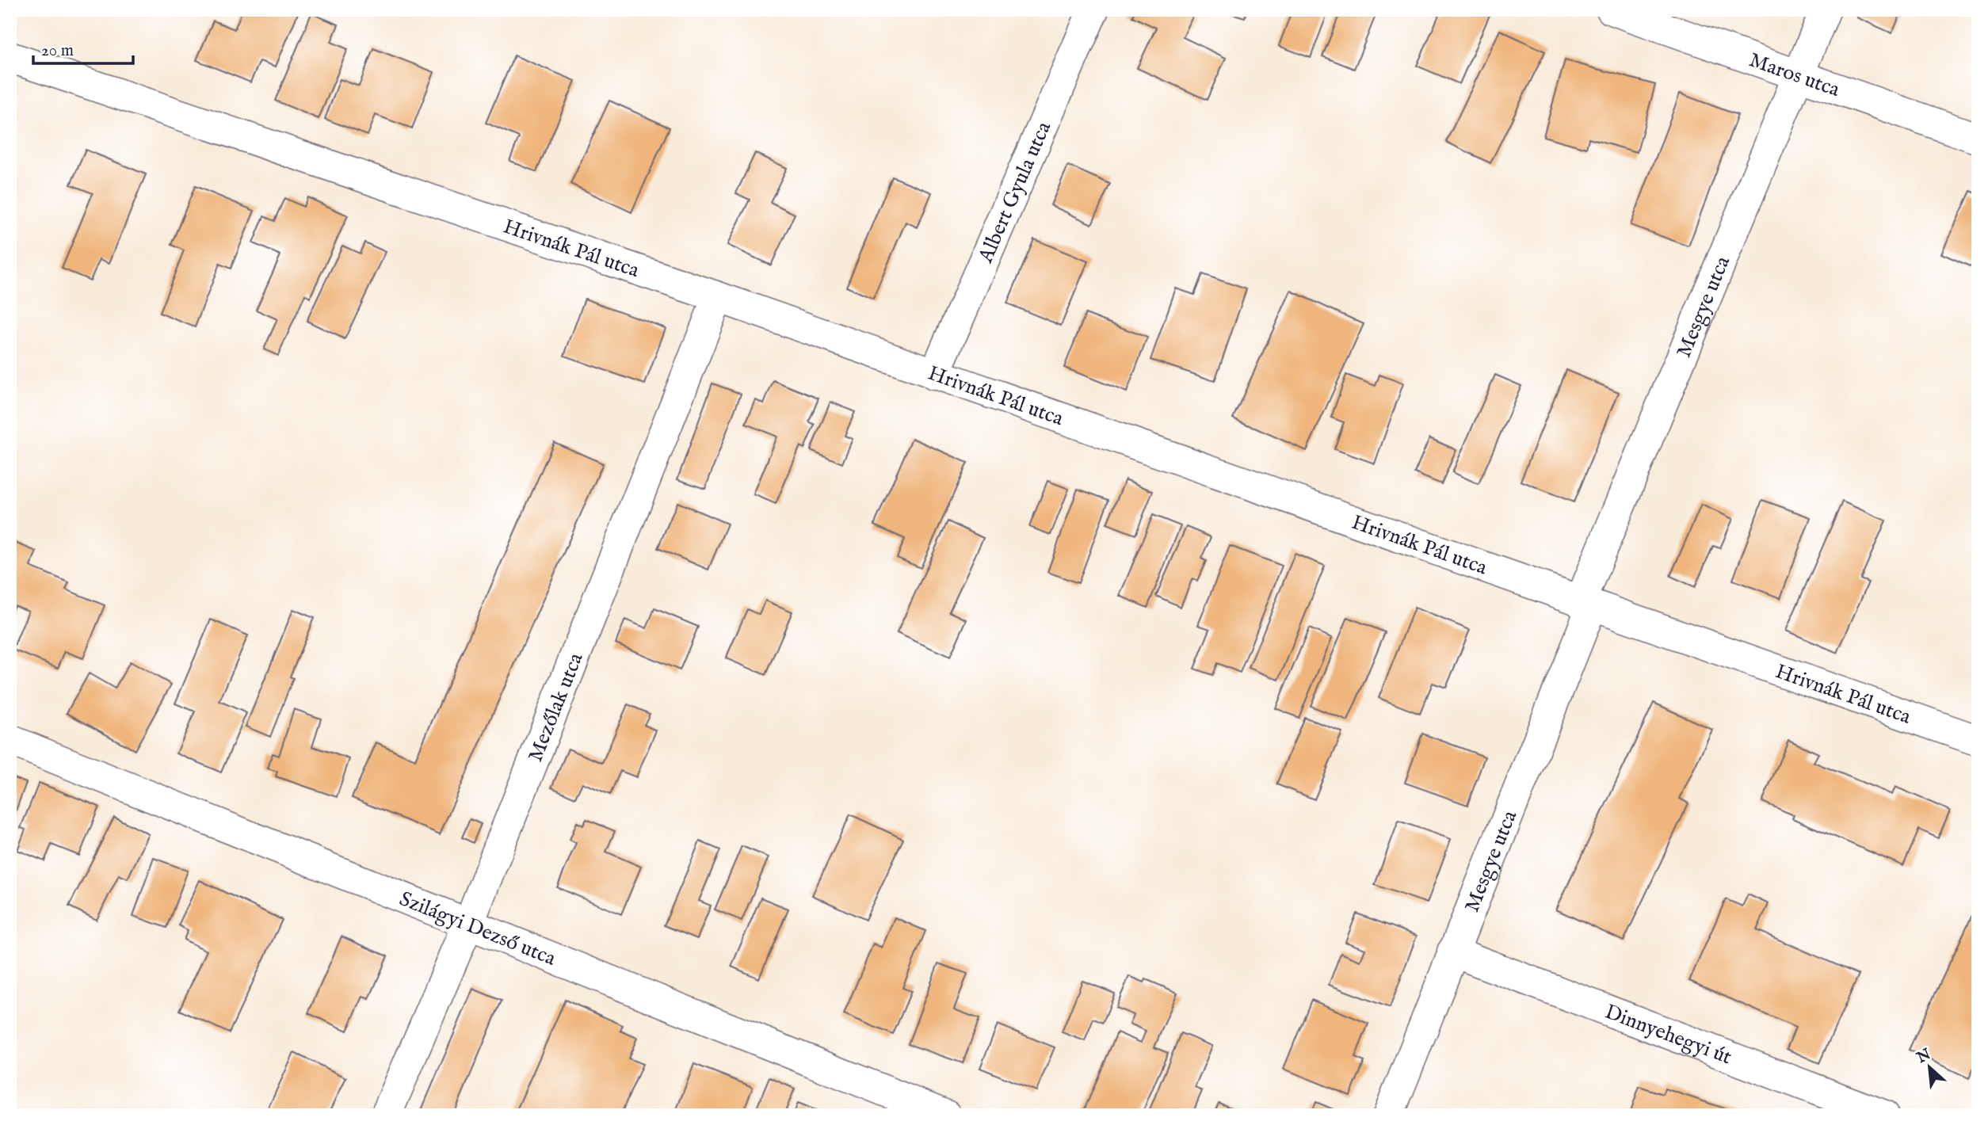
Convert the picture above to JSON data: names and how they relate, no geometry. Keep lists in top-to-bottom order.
{
  "streets": {
    "street": [
      "Maros utca",
      "Albert Gyula utca",
      "Hrivnák Pál utca",
      "Mesgye utca",
      "Mezőlak utca",
      "Szilágyi Dezső utca",
      "Dinnyehegyi út"
    ]
  },
  "crossings": [
    ["Maros utca", "Mesgye utca"],
    ["Albert Gyula utca", "Hrivnák Pál utca"],
    ["Hrivnák Pál utca", "Mesgye utca"],
    ["Hrivnák Pál utca", "Mezőlak utca"],
    ["Mesgye utca", "Dinnyehegyi út"],
    ["Mezőlak utca", "Szilágyi Dezső utca"]
  ],
  "scale_bar": "20 m",
  "north": "top left"
}
